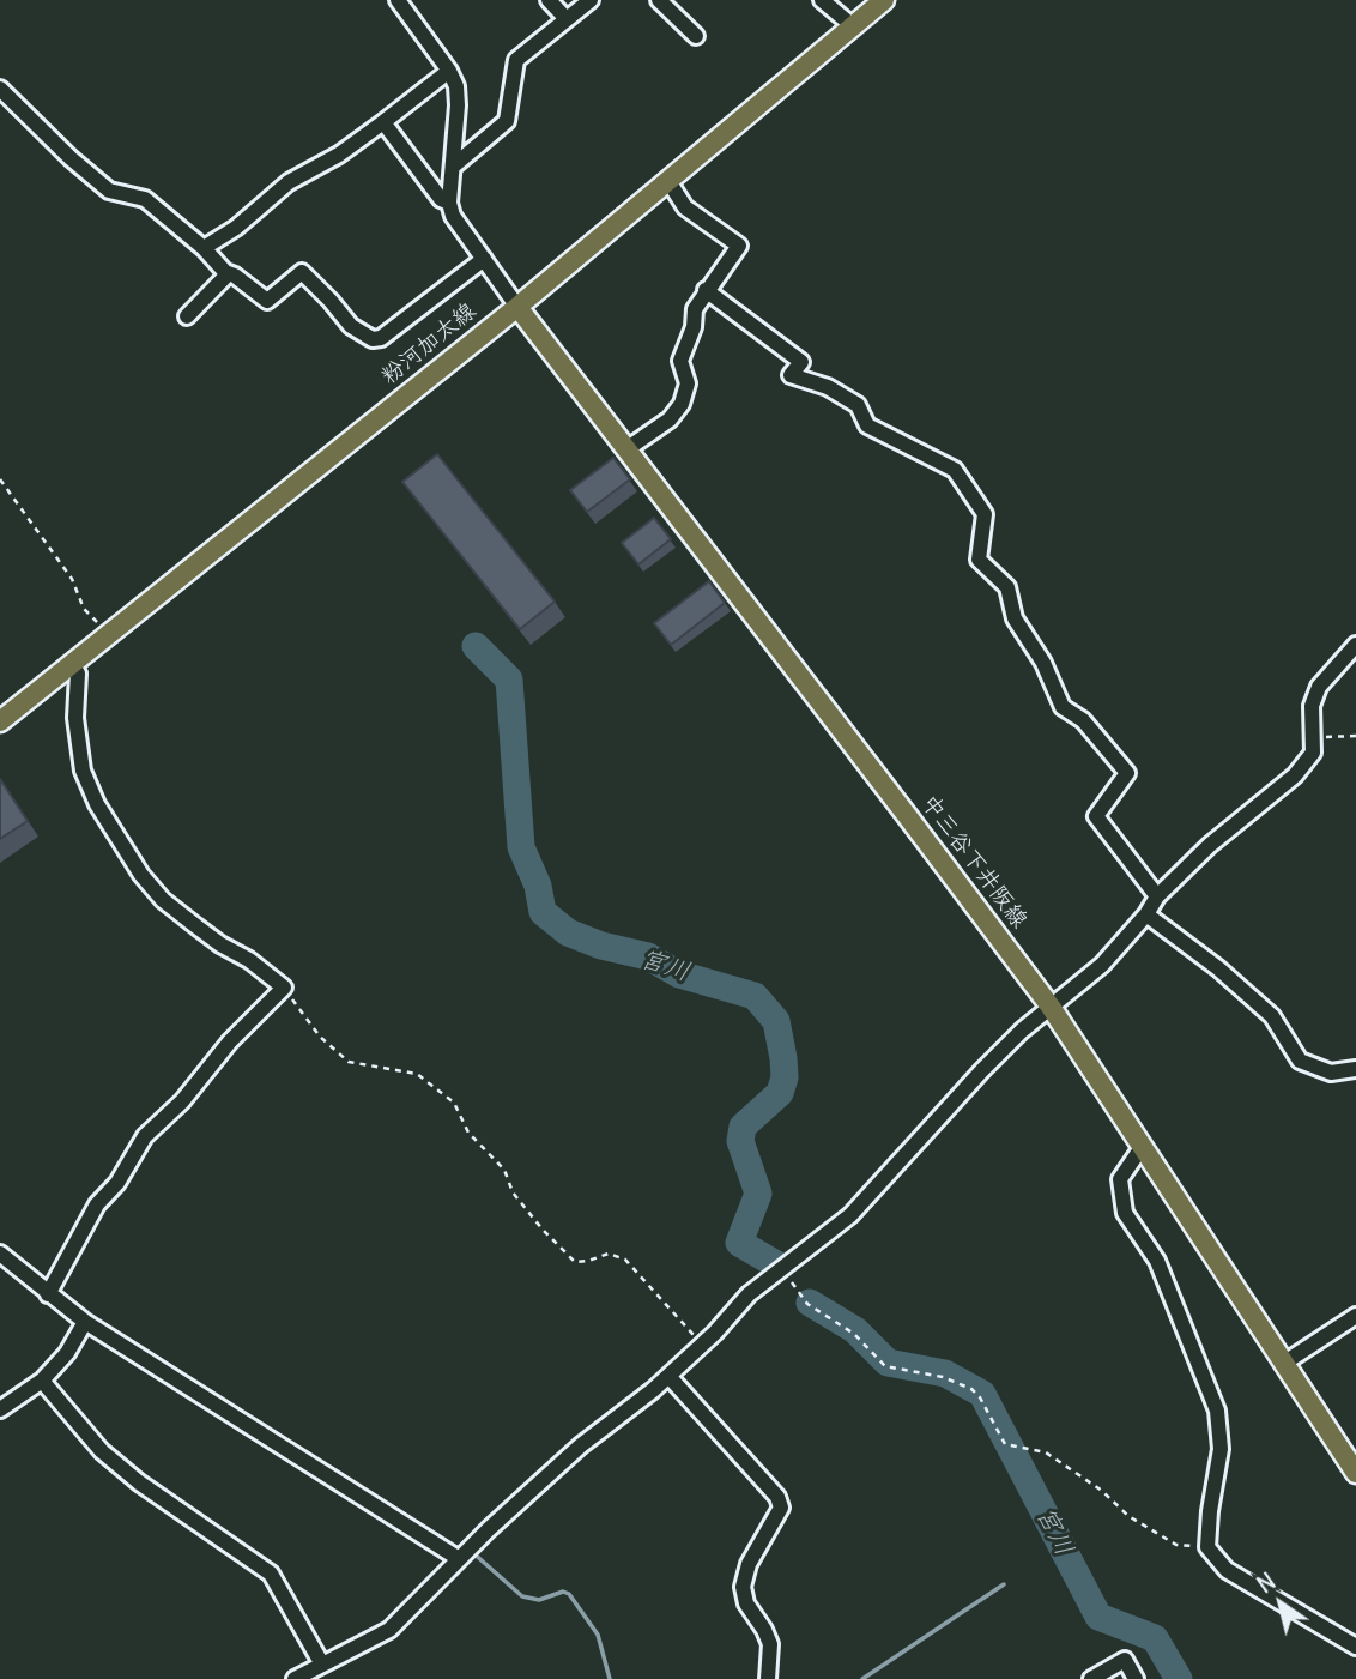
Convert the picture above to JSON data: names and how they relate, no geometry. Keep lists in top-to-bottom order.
{
  "streets": {
    "main road": ["粉河加太線", "中三谷下井阪線"]
  },
  "crossings": [
    ["粉河加太線", "中三谷下井阪線"]
  ],
  "water": ["宮川"],
  "north": "top left"
}
